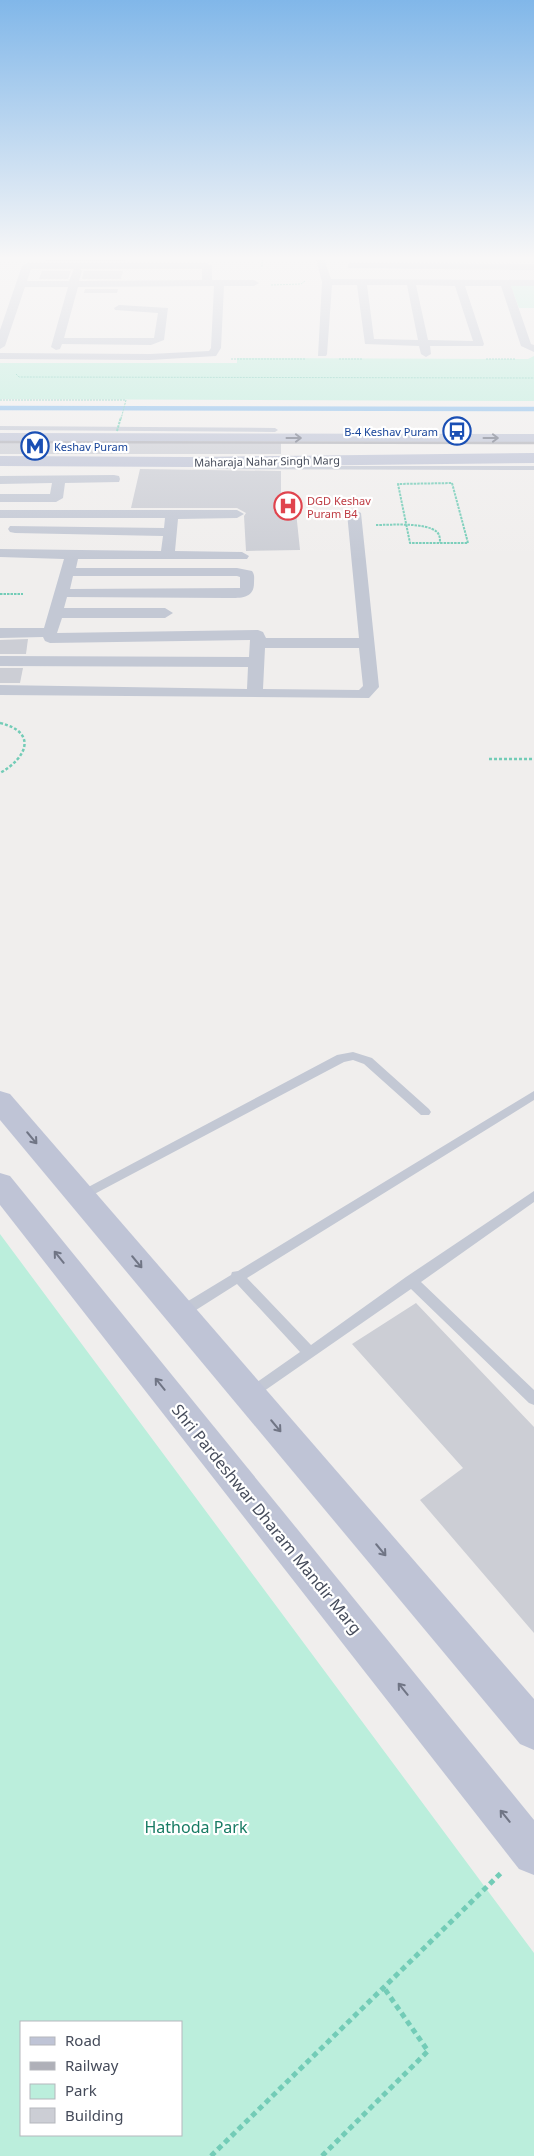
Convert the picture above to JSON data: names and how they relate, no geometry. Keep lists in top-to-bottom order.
{
  "streets": {
    "main road": ["Maharaja Nahar Singh Marg", "Shri Pardeshwar Dharam Mandir Marg"]
  },
  "parks": ["Hathoda Park"],
  "places": {
    "bus stop": ["B-4 Keshav Puram"],
    "metro station": ["Keshav Puram"],
    "hospital": ["DGD Keshav Puram B4"]
  },
  "legend": [
    "Road",
    "Railway",
    "Park",
    "Building"
  ]
}
